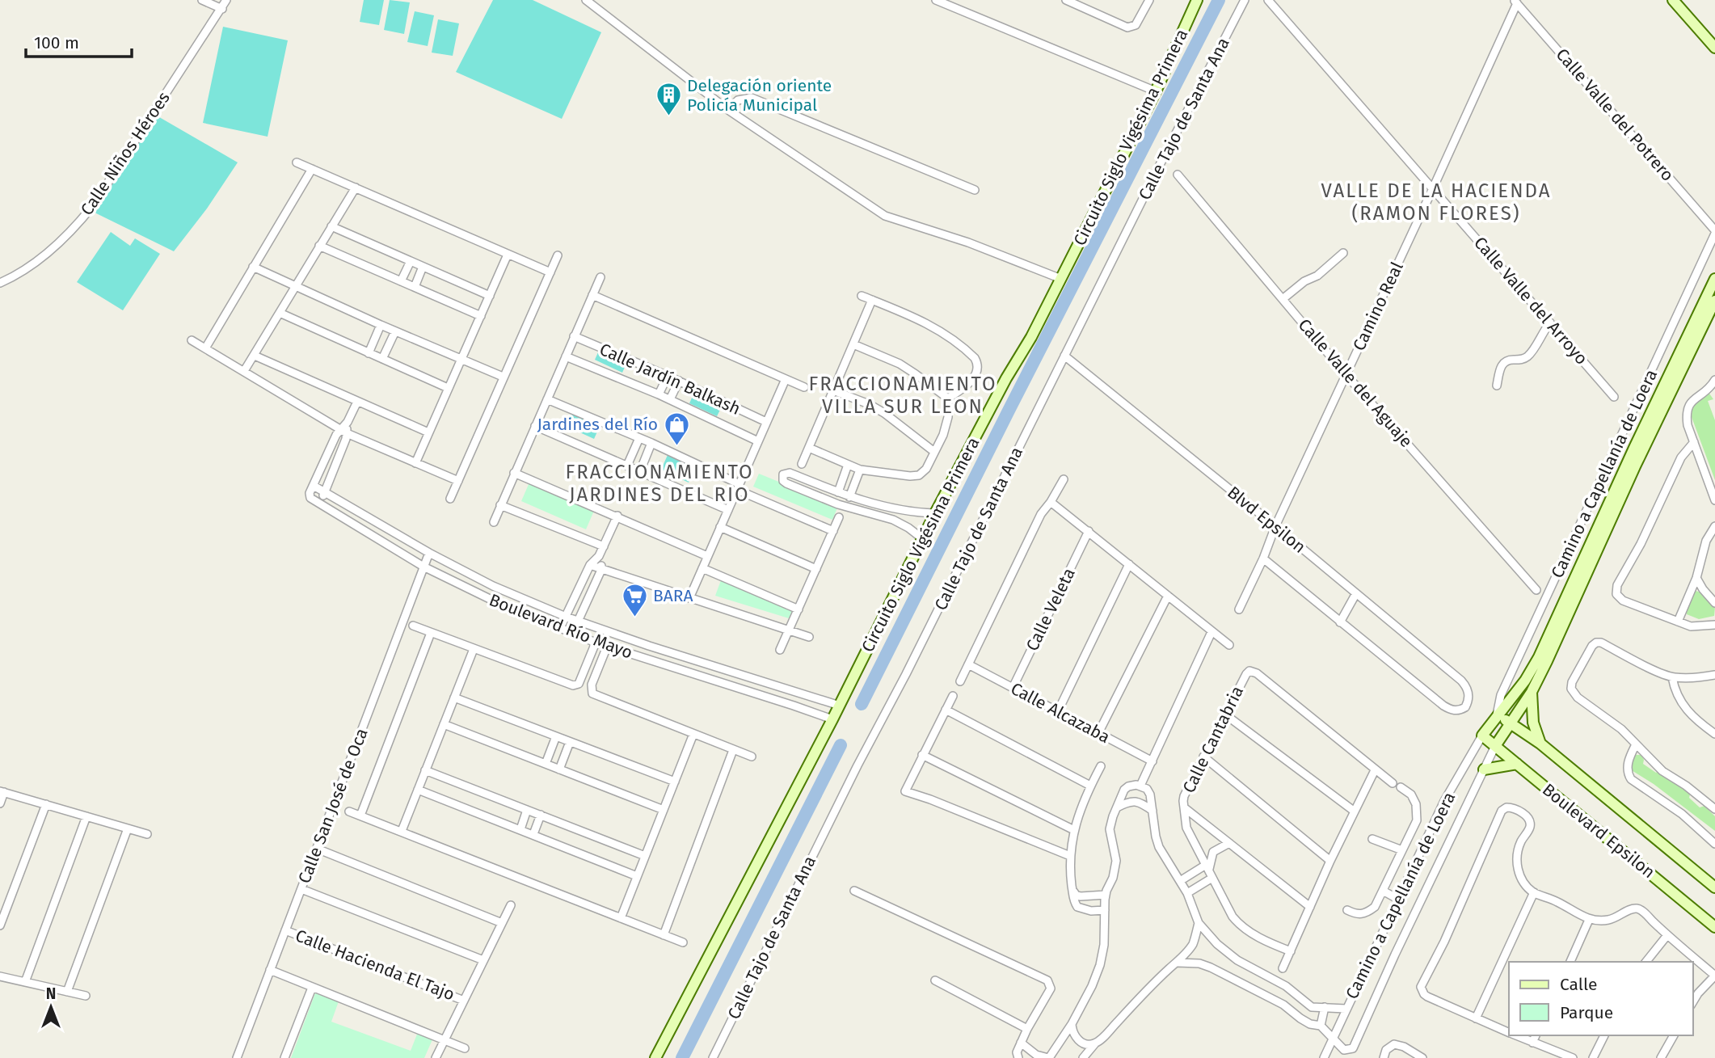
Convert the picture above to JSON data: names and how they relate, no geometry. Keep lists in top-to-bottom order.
{
  "streets": {
    "street": [
      "Calle Valle del Potrero",
      "Calle Tajo de Santa Ana",
      "Circuito Siglo Vigésima Primera",
      "Calle Niños Héroes",
      "Calle Valle del Arroyo",
      "Camino Real",
      "Calle Jardín Balkash",
      "Calle Valle del Aguaje",
      "Camino a Capellanía de Loera",
      "Blvd Epsilon",
      "Calle Veleta",
      "Boulevard Río Mayo",
      "Calle Alcazaba",
      "Calle Cantabria",
      "Calle San José de Oca",
      "Boulevard Epsilon",
      "Calle Hacienda El Tajo"
    ]
  },
  "crossings": [
    ["Calle Valle del Potrero", "Camino Real"],
    ["Calle Valle del Potrero", "Camino a Capellanía de Loera"],
    ["Calle Tajo de Santa Ana", "Blvd Epsilon"],
    ["Circuito Siglo Vigésima Primera", "Boulevard Río Mayo"],
    ["Calle Valle del Arroyo", "Camino Real"],
    ["Camino Real", "Calle Valle del Aguaje"],
    ["Camino Real", "Blvd Epsilon"],
    ["Camino a Capellanía de Loera", "Boulevard Epsilon"],
    ["Calle Veleta", "Calle Alcazaba"],
    ["Boulevard Río Mayo", "Calle San José de Oca"],
    ["Calle San José de Oca", "Calle Hacienda El Tajo"]
  ],
  "districts": ["VALLE DE LA HACIENDA (RAMON FLORES)", "FRACCIONAMIENTO VILLA SUR LEON", "FRACCIONAMIENTO JARDINES DEL RIO"],
  "places": {
    "building": ["Delegación oriente Policía Municipal"],
    "shop": ["Jardines del Río"],
    "supermarket": ["BARA"]
  },
  "legend": ["Calle", "Parque"],
  "scale_bar": "100 m",
  "north": "top"
}
